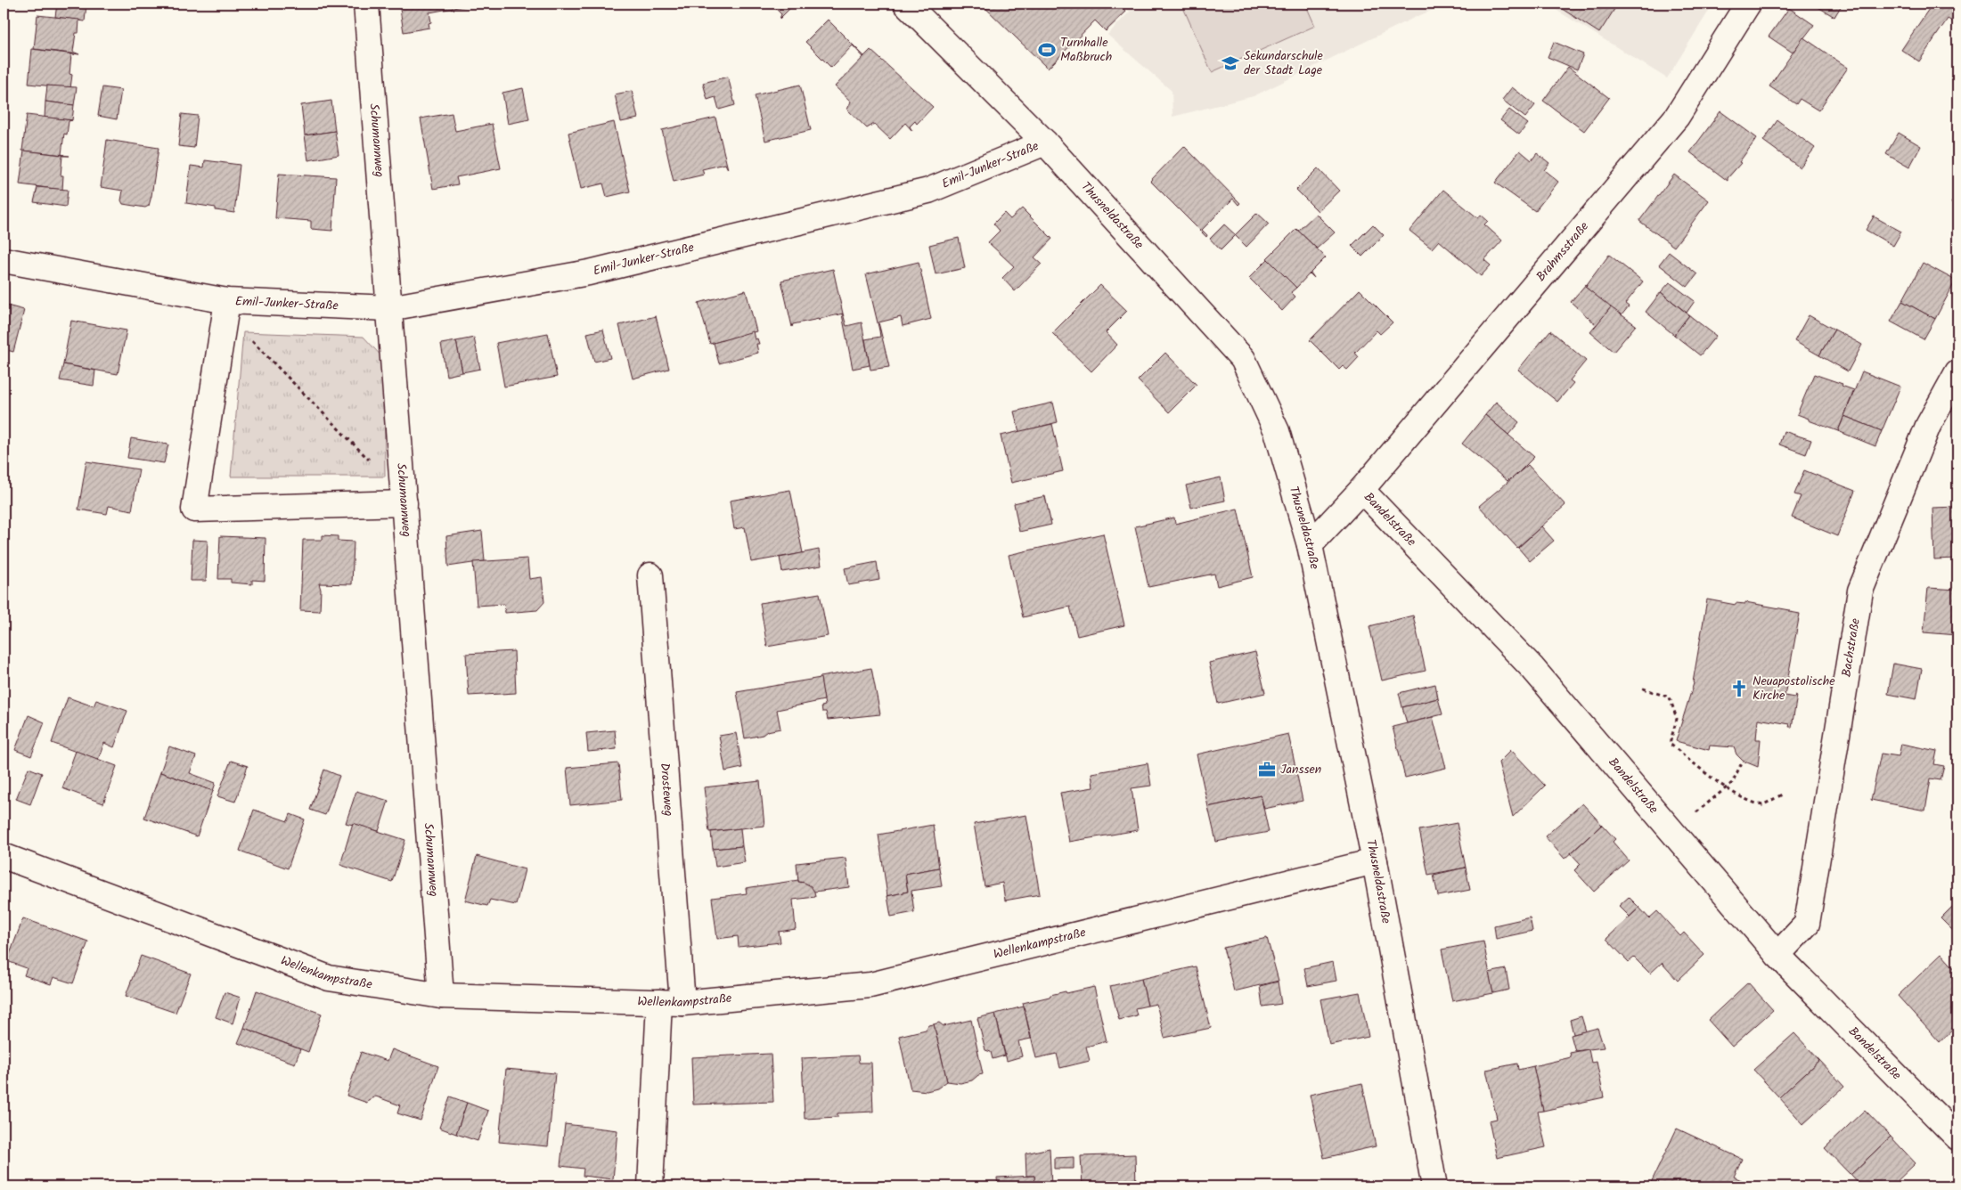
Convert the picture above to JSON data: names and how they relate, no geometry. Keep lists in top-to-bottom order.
{
  "streets": {
    "street": [
      "Schumannweg",
      "Emil-Junker-Straße",
      "Thusneldastraße",
      "Brahmsstraße",
      "Bandelstraße",
      "Bachstraße",
      "Drosteweg",
      "Wellenkampstraße"
    ]
  },
  "crossings": [
    ["Schumannweg", "Emil-Junker-Straße"],
    ["Schumannweg", "Wellenkampstraße"],
    ["Emil-Junker-Straße", "Thusneldastraße"],
    ["Thusneldastraße", "Bandelstraße"],
    ["Thusneldastraße", "Wellenkampstraße"],
    ["Brahmsstraße", "Bandelstraße"],
    ["Bandelstraße", "Bachstraße"],
    ["Drosteweg", "Wellenkampstraße"]
  ],
  "places": {
    "sports": ["Turnhalle Maßbruch"],
    "school or university": ["Sekundarschule der Stadt Lage"],
    "church": ["Neuapostolische Kirche"],
    "office": ["Janssen"]
  }
}
